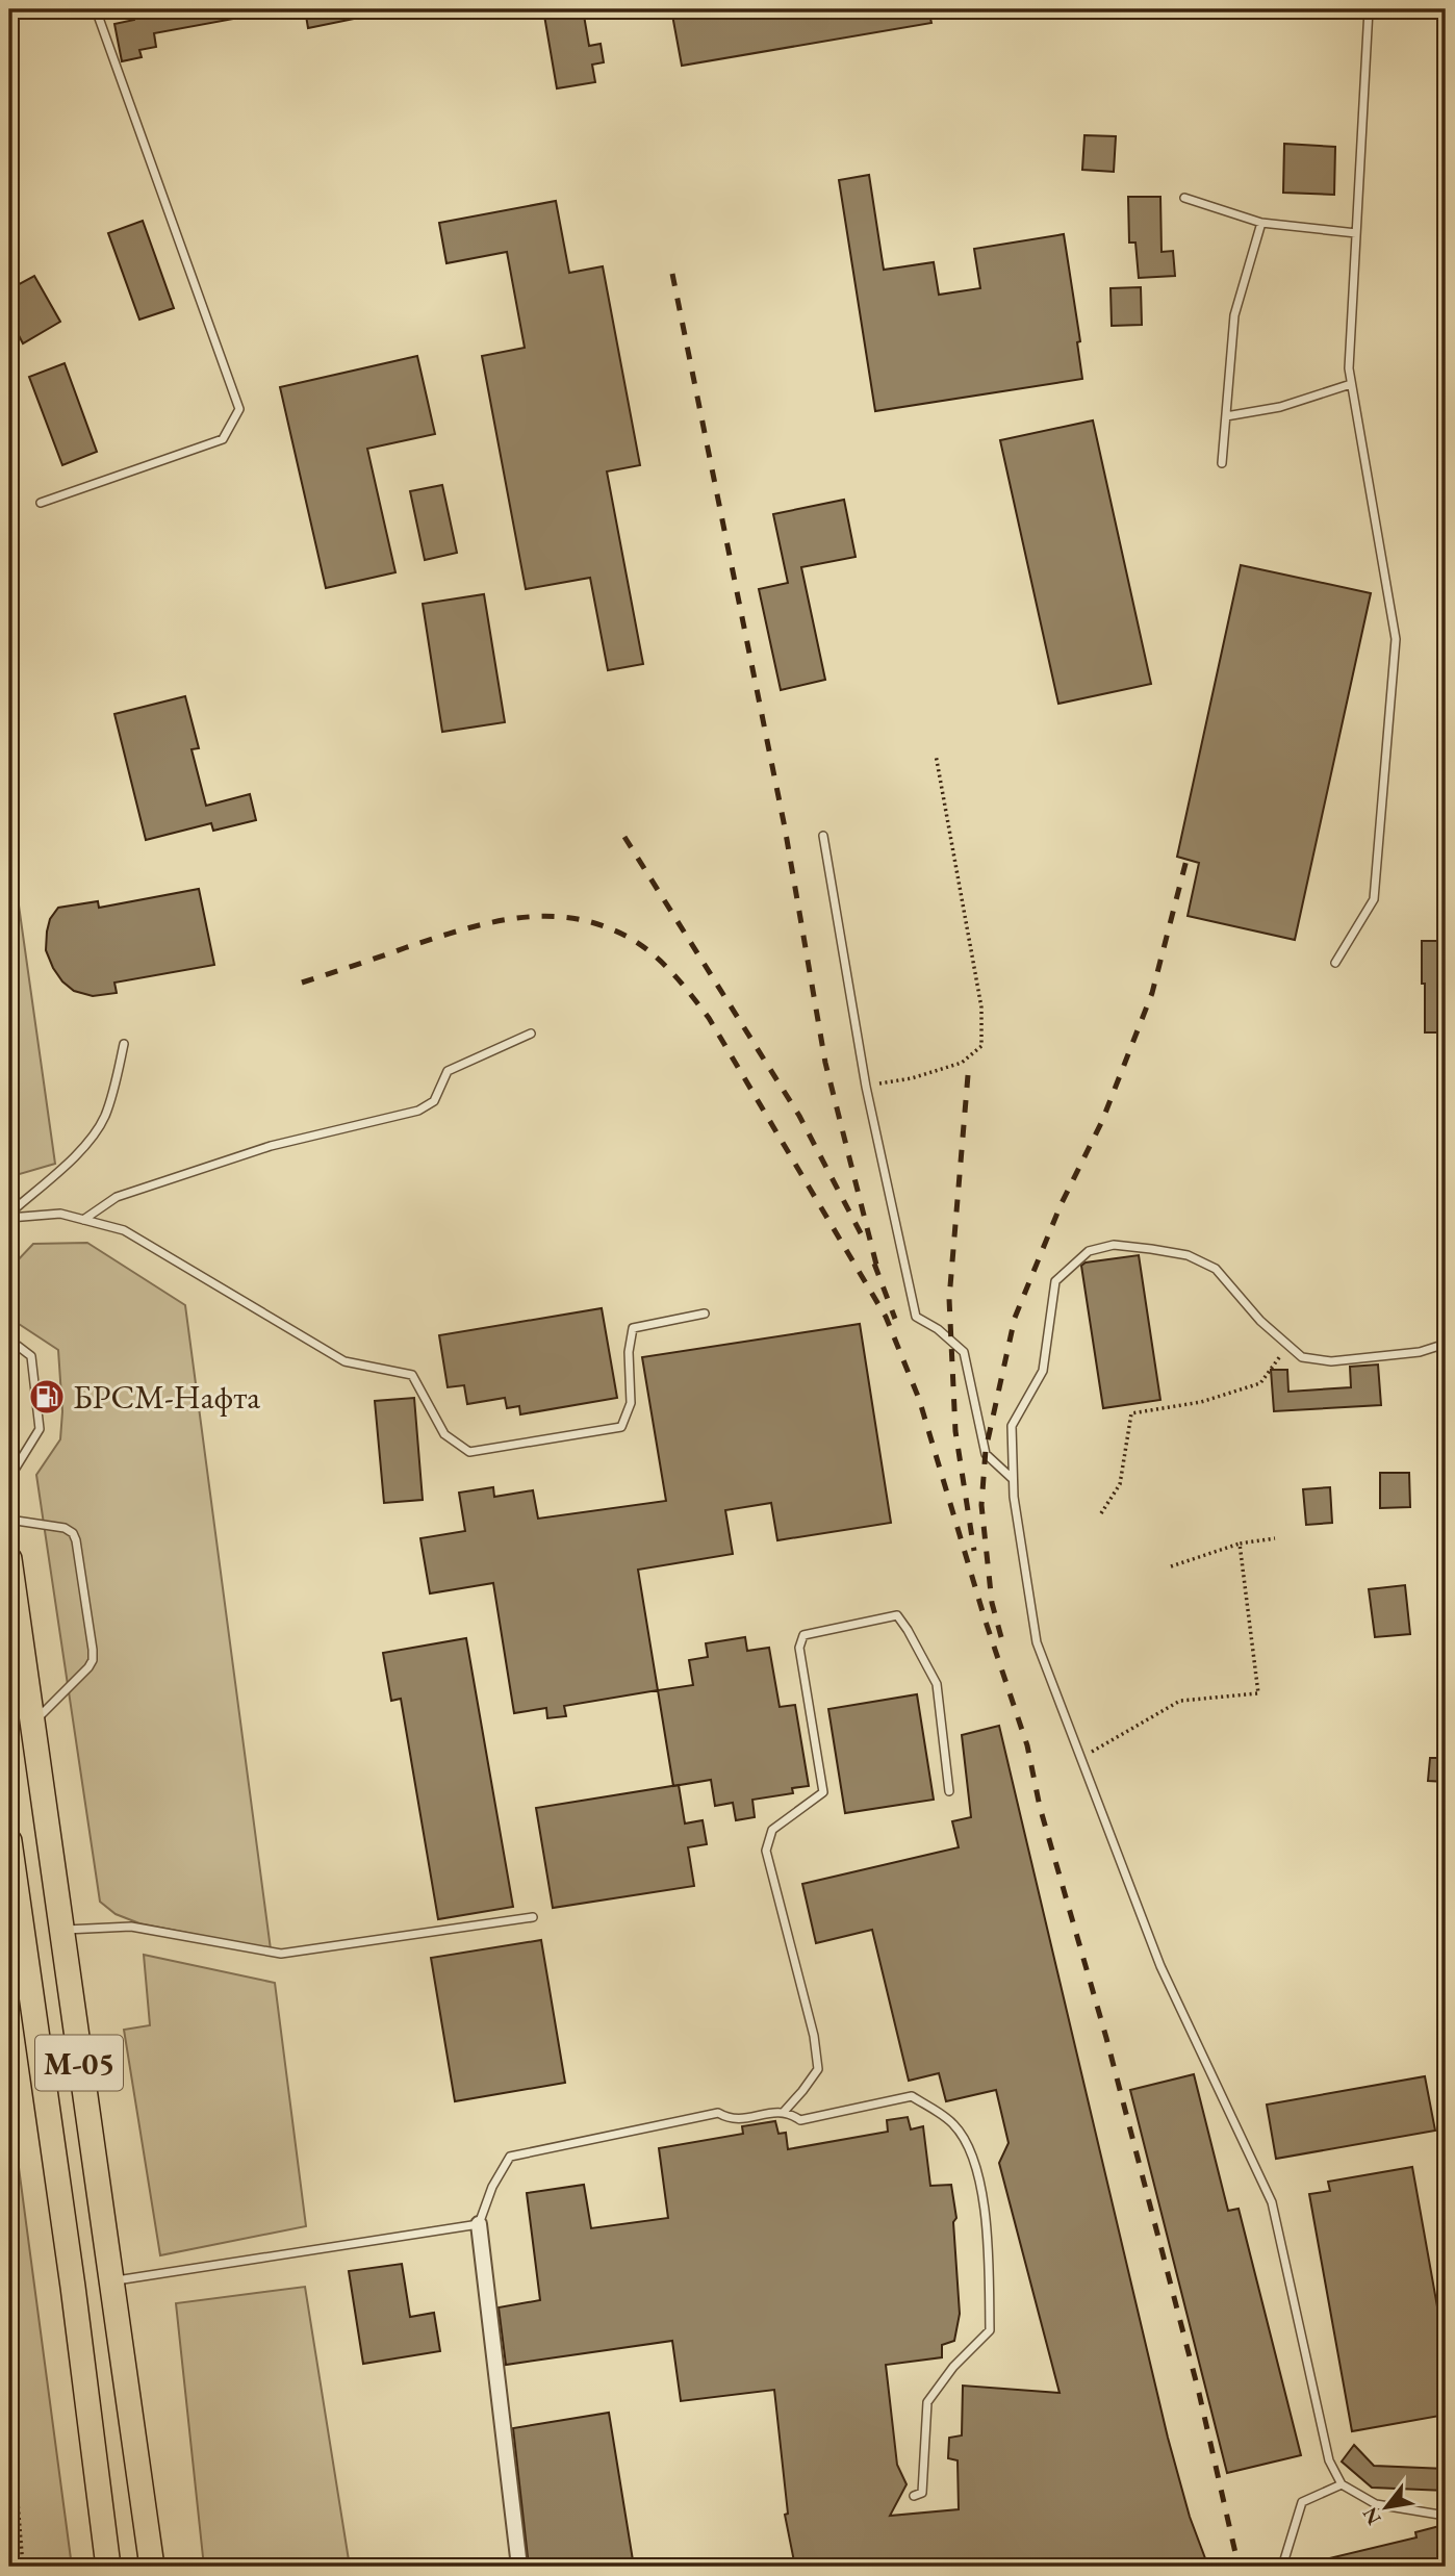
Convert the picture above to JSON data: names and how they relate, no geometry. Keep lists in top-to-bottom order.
{
  "streets": {
    "main road": ["М-05"]
  },
  "places": {
    "fuel station": ["БРСМ-Нафта"]
  },
  "north": "bottom left"
}
